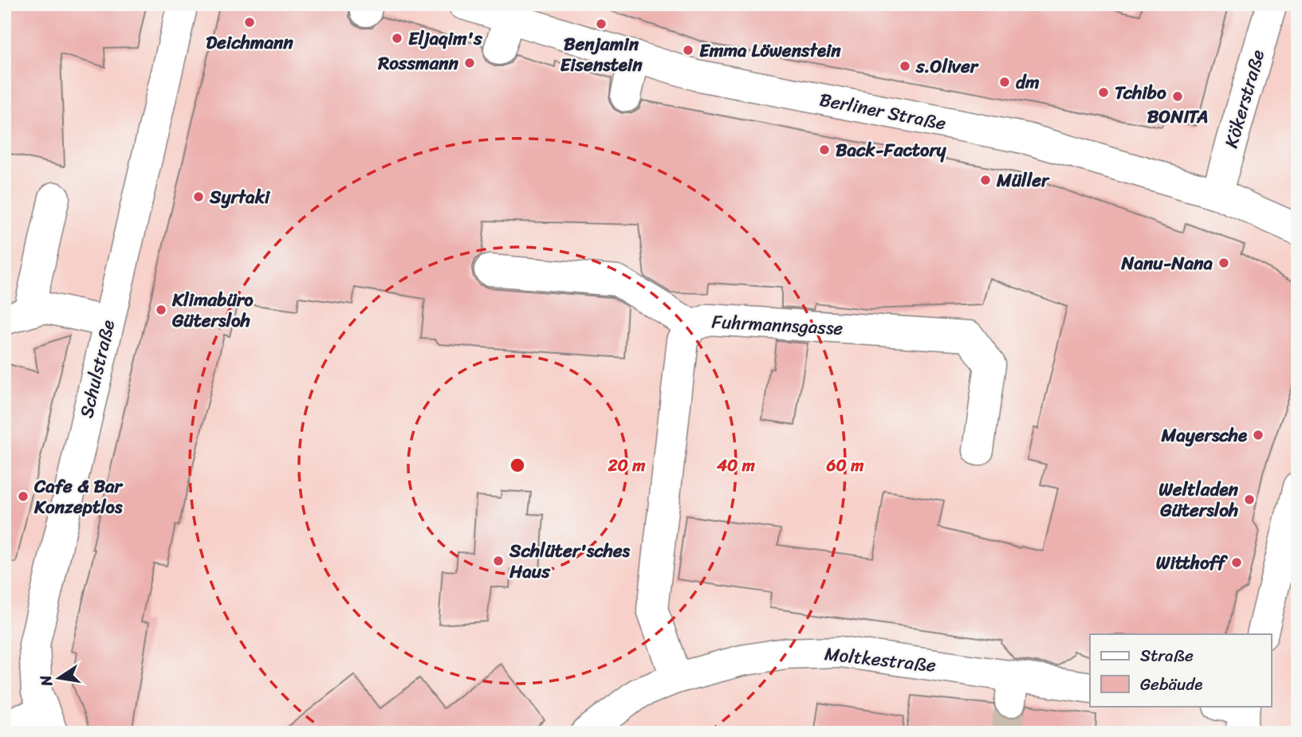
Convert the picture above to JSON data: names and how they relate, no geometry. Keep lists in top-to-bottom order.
{
  "streets": {
    "street": [
      "Kökerstraße",
      "Berliner Straße",
      "Fuhrmannsgasse",
      "Schulstraße",
      "Moltkestraße"
    ]
  },
  "crossings": [
    ["Kökerstraße", "Berliner Straße"],
    ["Fuhrmannsgasse", "Moltkestraße"]
  ],
  "places": [
    "Deichmann",
    "Benjamin Eisenstein",
    "Eljaqim's",
    "Emma Löwenstein",
    "Rossmann",
    "s.Oliver",
    "dm",
    "Tchibo",
    "BONITA",
    "Back-Factory",
    "Müller",
    "Syrtaki",
    "Nanu-Nana",
    "Klimabüro Gütersloh",
    "Mayersche",
    "Cafe & Bar Konzeptlos",
    "Weltladen Gütersloh",
    "Schlüter'sches Haus",
    "Witthoff"
  ],
  "legend": ["Straße", "Gebäude"],
  "north": "left",
  "rings": ["20 m", "40 m", "60 m"]
}
